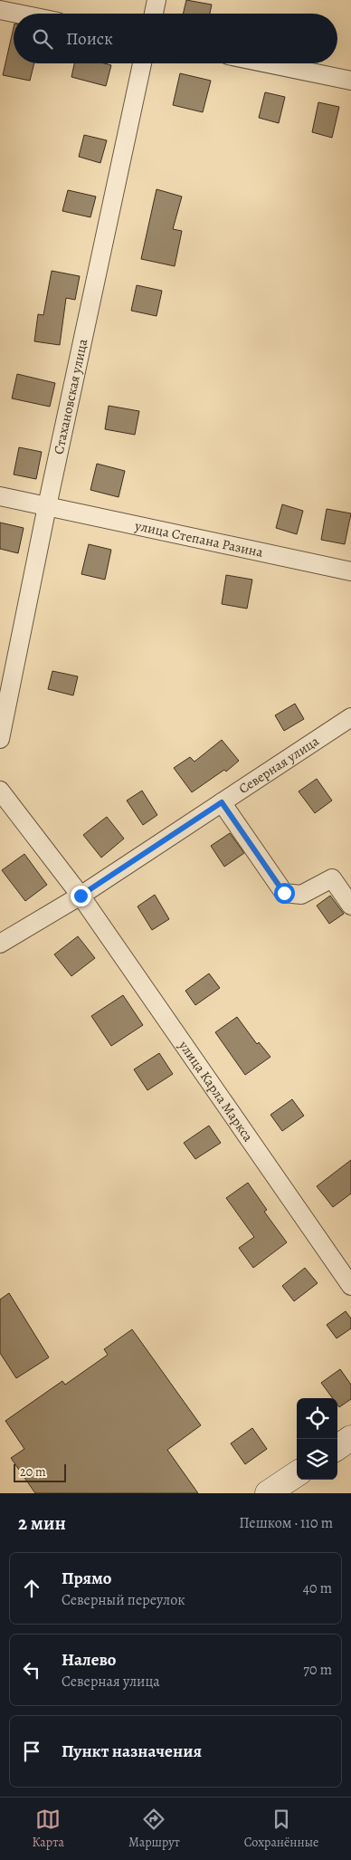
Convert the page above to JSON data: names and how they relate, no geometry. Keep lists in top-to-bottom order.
{
  "streets": {
    "street": [
      "Стахановская улица",
      "улица Степана Разина",
      "Северная улица",
      "улица Карла Маркса"
    ]
  },
  "crossings": [
    ["Стахановская улица", "улица Степана Разина"],
    ["Северная улица", "улица Карла Маркса"]
  ],
  "scale_bar": "20 m",
  "page": {
    "search": "Поиск",
    "scale": "20 m",
    "heading": ["2 мин", "Пешком · 110 m"],
    "list": [
      ["Прямо", "Северный переулок", "40 m"],
      ["Налево", "Северная улица", "70 m"],
      "Пункт назначения"
    ],
    "nav": ["Карта", "Маршрут", "Сохранённые"]
  }
}
